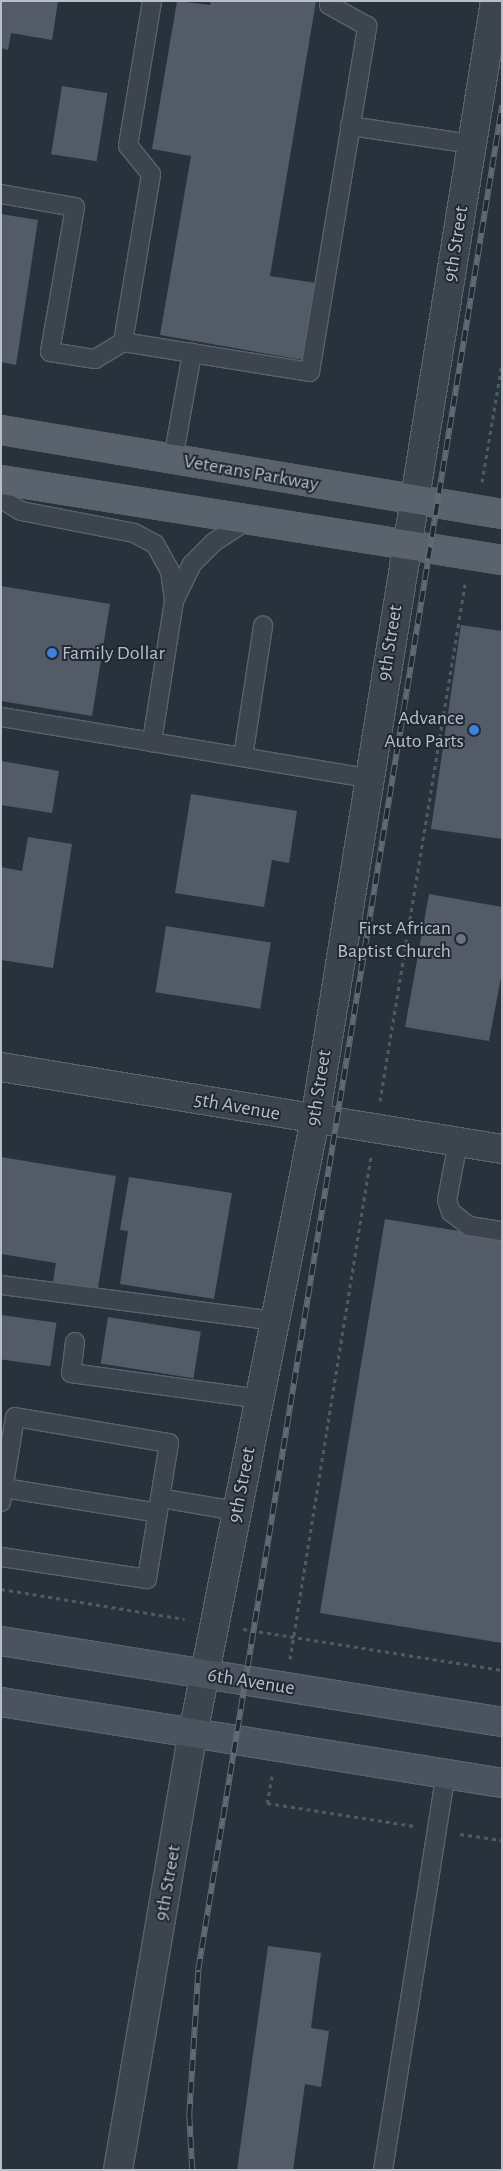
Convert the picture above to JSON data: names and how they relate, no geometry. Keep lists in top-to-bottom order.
{
  "streets": {
    "main road": ["Veterans Parkway", "6th Avenue"],
    "street": ["9th Street", "5th Avenue"]
  },
  "crossings": [
    ["9th Street", "Veterans Parkway"],
    ["9th Street", "5th Avenue"],
    ["9th Street", "6th Avenue"]
  ],
  "places": ["Family Dollar", "Advance Auto Parts", "First African Baptist Church"]
}
